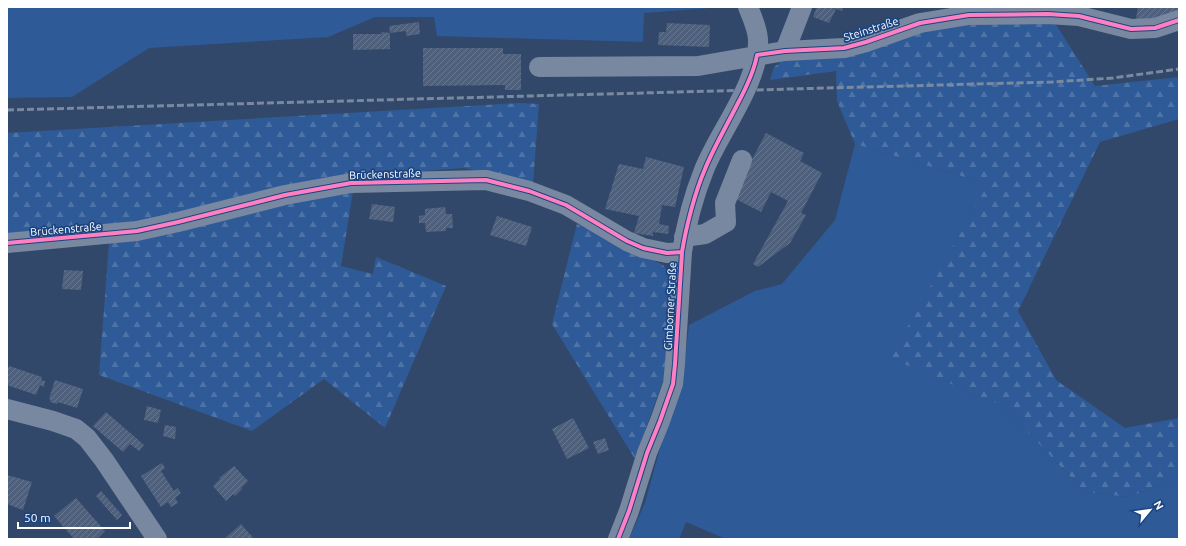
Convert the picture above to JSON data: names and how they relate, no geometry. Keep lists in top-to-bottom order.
{
  "streets": {
    "street": ["Steinstraße", "Brückenstraße", "Gimborner Straße"]
  },
  "crossings": [
    ["Steinstraße", "Gimborner Straße"],
    ["Brückenstraße", "Gimborner Straße"]
  ],
  "scale_bar": "50 m",
  "north": "top right"
}
